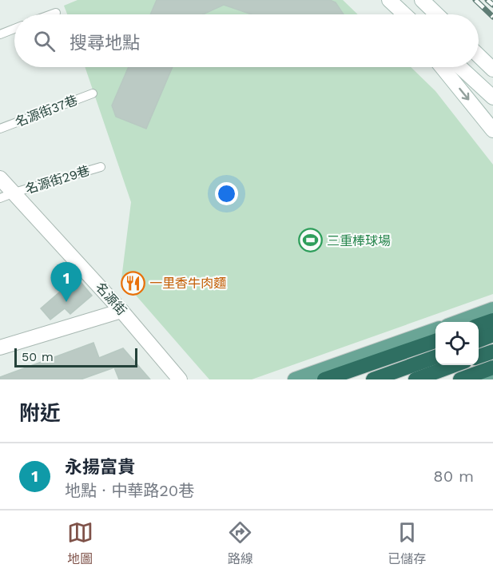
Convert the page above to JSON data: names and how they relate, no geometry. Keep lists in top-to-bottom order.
{
  "streets": {
    "street": ["名源街"],
    "lane": ["名源街37巷", "名源街29巷"]
  },
  "crossings": [
    ["名源街29巷", "名源街"]
  ],
  "places": {
    "sports": ["三重棒球場"],
    "restaurant": ["一里香牛肉麵"]
  },
  "scale_bar": "50 m",
  "page": {
    "search": "搜尋地點",
    "pins": "1",
    "scale": "50 m",
    "heading": "附近",
    "list": [
      {
        "mark": "1",
        "name": "永揚富貴",
        "note": "地點 · 中華路20巷",
        "value": "80 m"
      }
    ],
    "nav": ["地圖", "路線", "已儲存"]
  }
}
